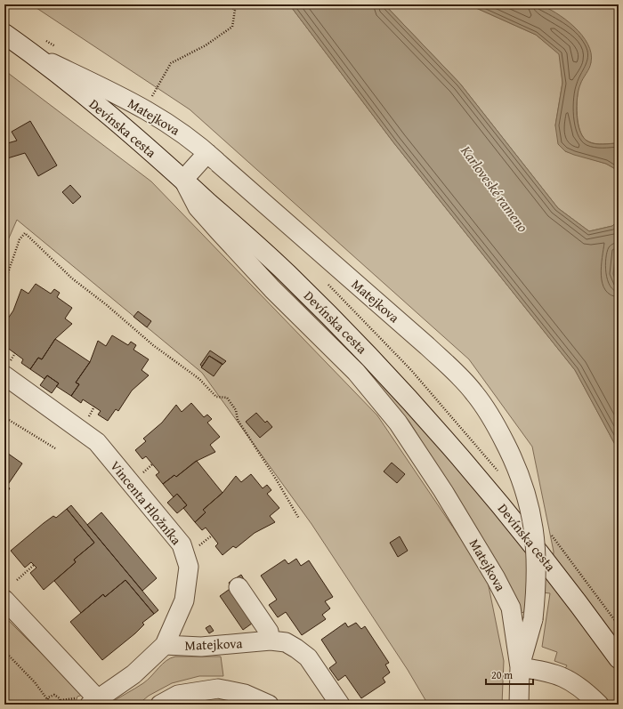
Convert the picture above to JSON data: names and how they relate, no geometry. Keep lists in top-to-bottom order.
{
  "streets": {
    "street": ["Matejkova", "Devínska cesta", "Vincenta Hložníka"]
  },
  "crossings": [
    ["Matejkova", "Devínska cesta"],
    ["Matejkova", "Vincenta Hložníka"]
  ],
  "water": ["Karloveské rameno"],
  "scale_bar": "20 m"
}
